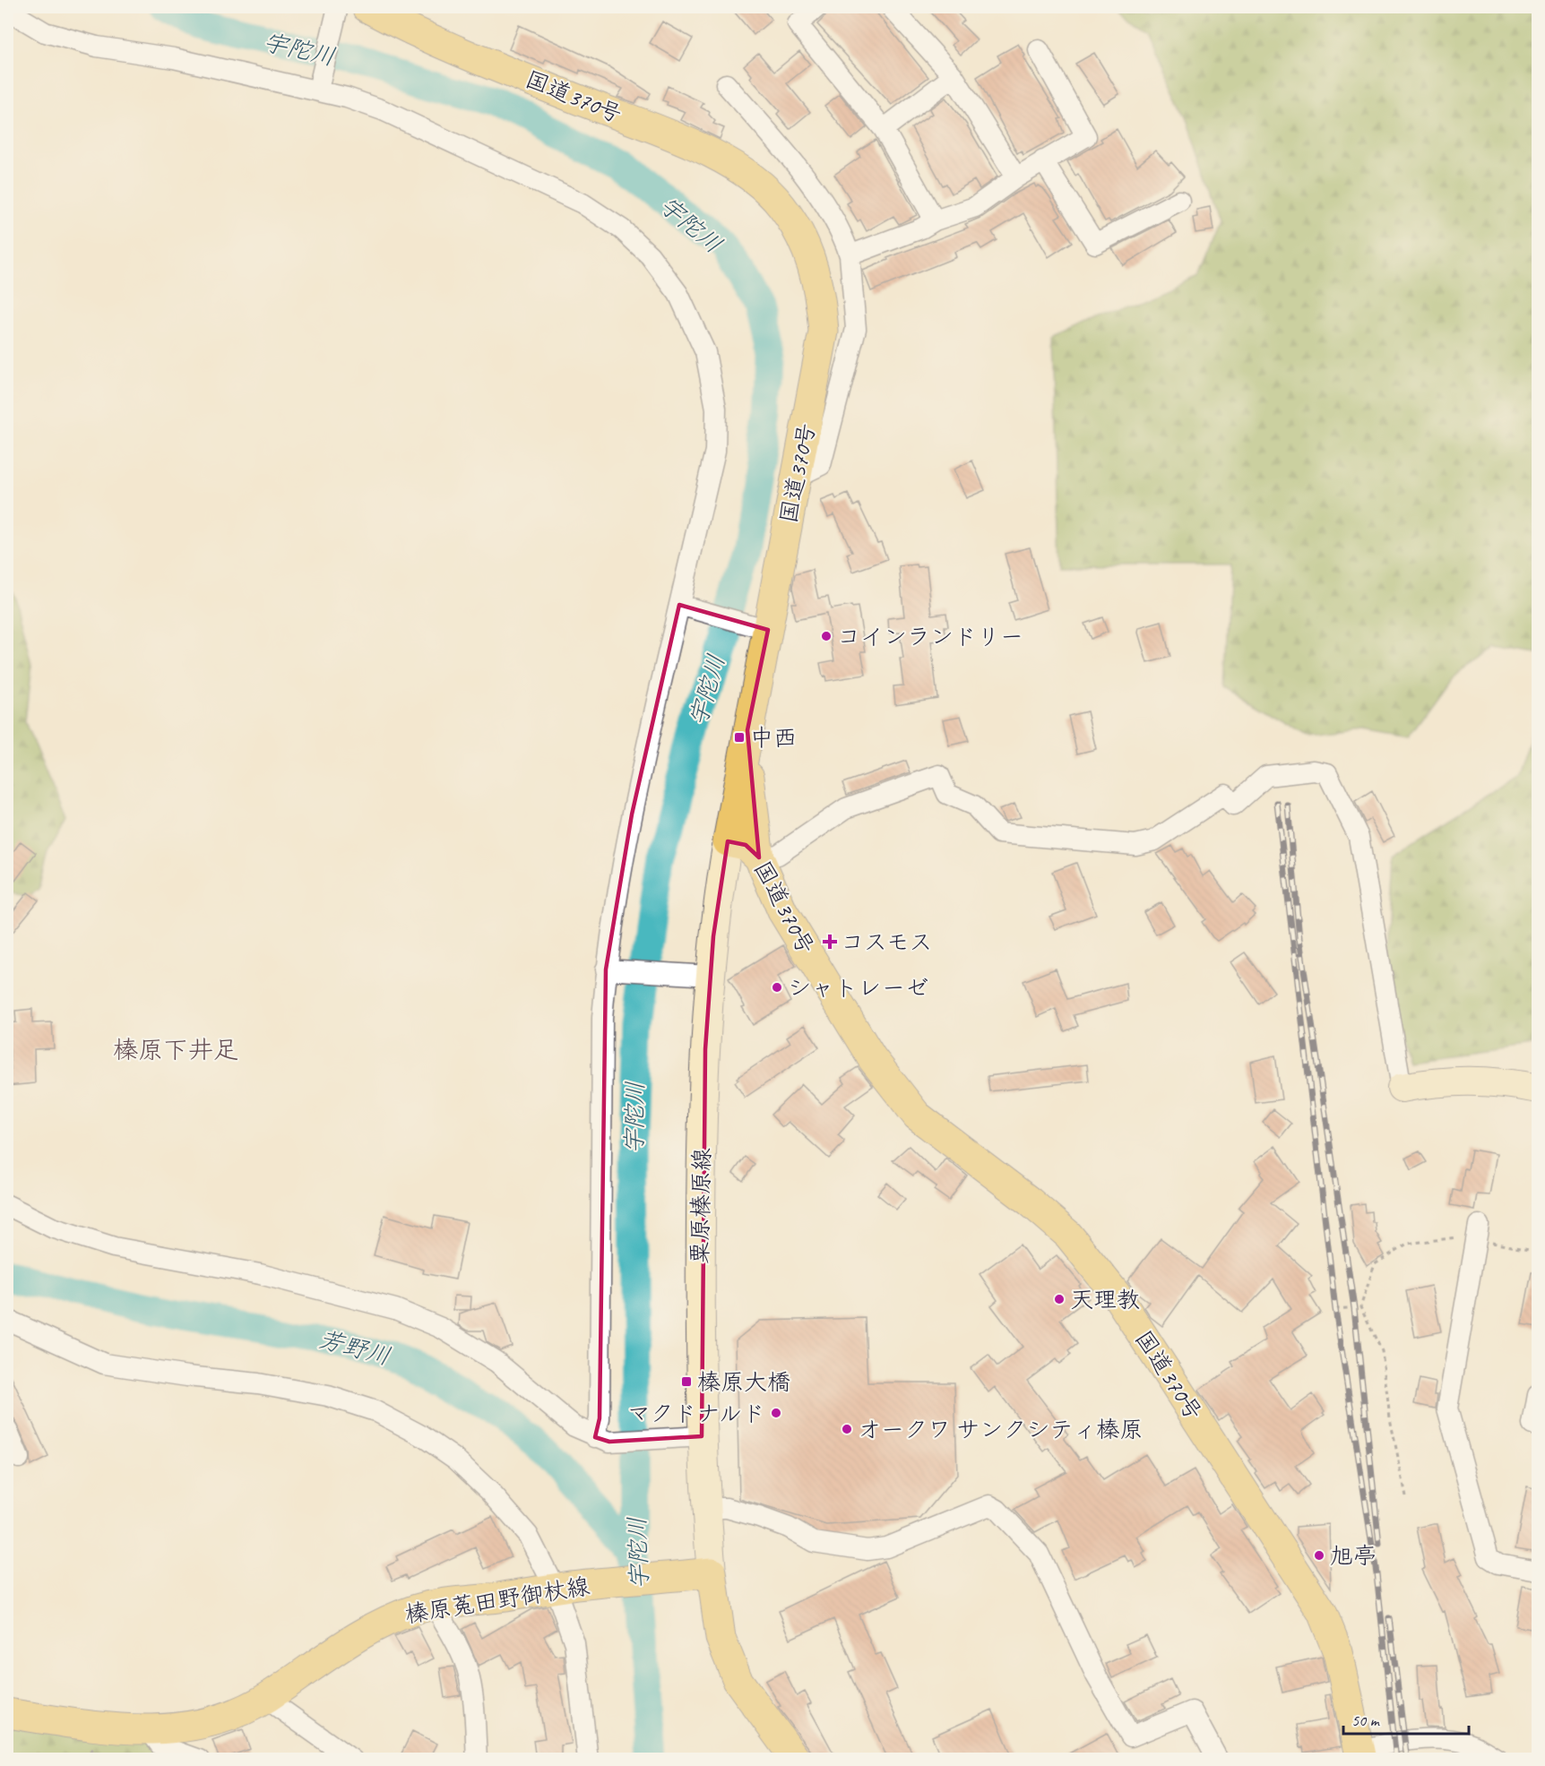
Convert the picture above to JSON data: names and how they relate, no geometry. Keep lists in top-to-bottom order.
{
  "streets": {
    "main road": ["国道370号", "粟原榛原線", "榛原菟田野御杖線"]
  },
  "crossings": [
    ["国道370号", "粟原榛原線"],
    ["粟原榛原線", "榛原菟田野御杖線"]
  ],
  "districts": ["榛原下井足"],
  "water": ["宇陀川", "芳野川"],
  "places": {
    "other": [
      "コインランドリー",
      "シャトレーゼ",
      "天理教",
      "マクドナルド",
      "オークワ サンクシティ榛原",
      "旭亭"
    ],
    "transit": ["中西", "榛原大橋"],
    "health": ["コスモス"]
  },
  "scale_bar": "50 m"
}
